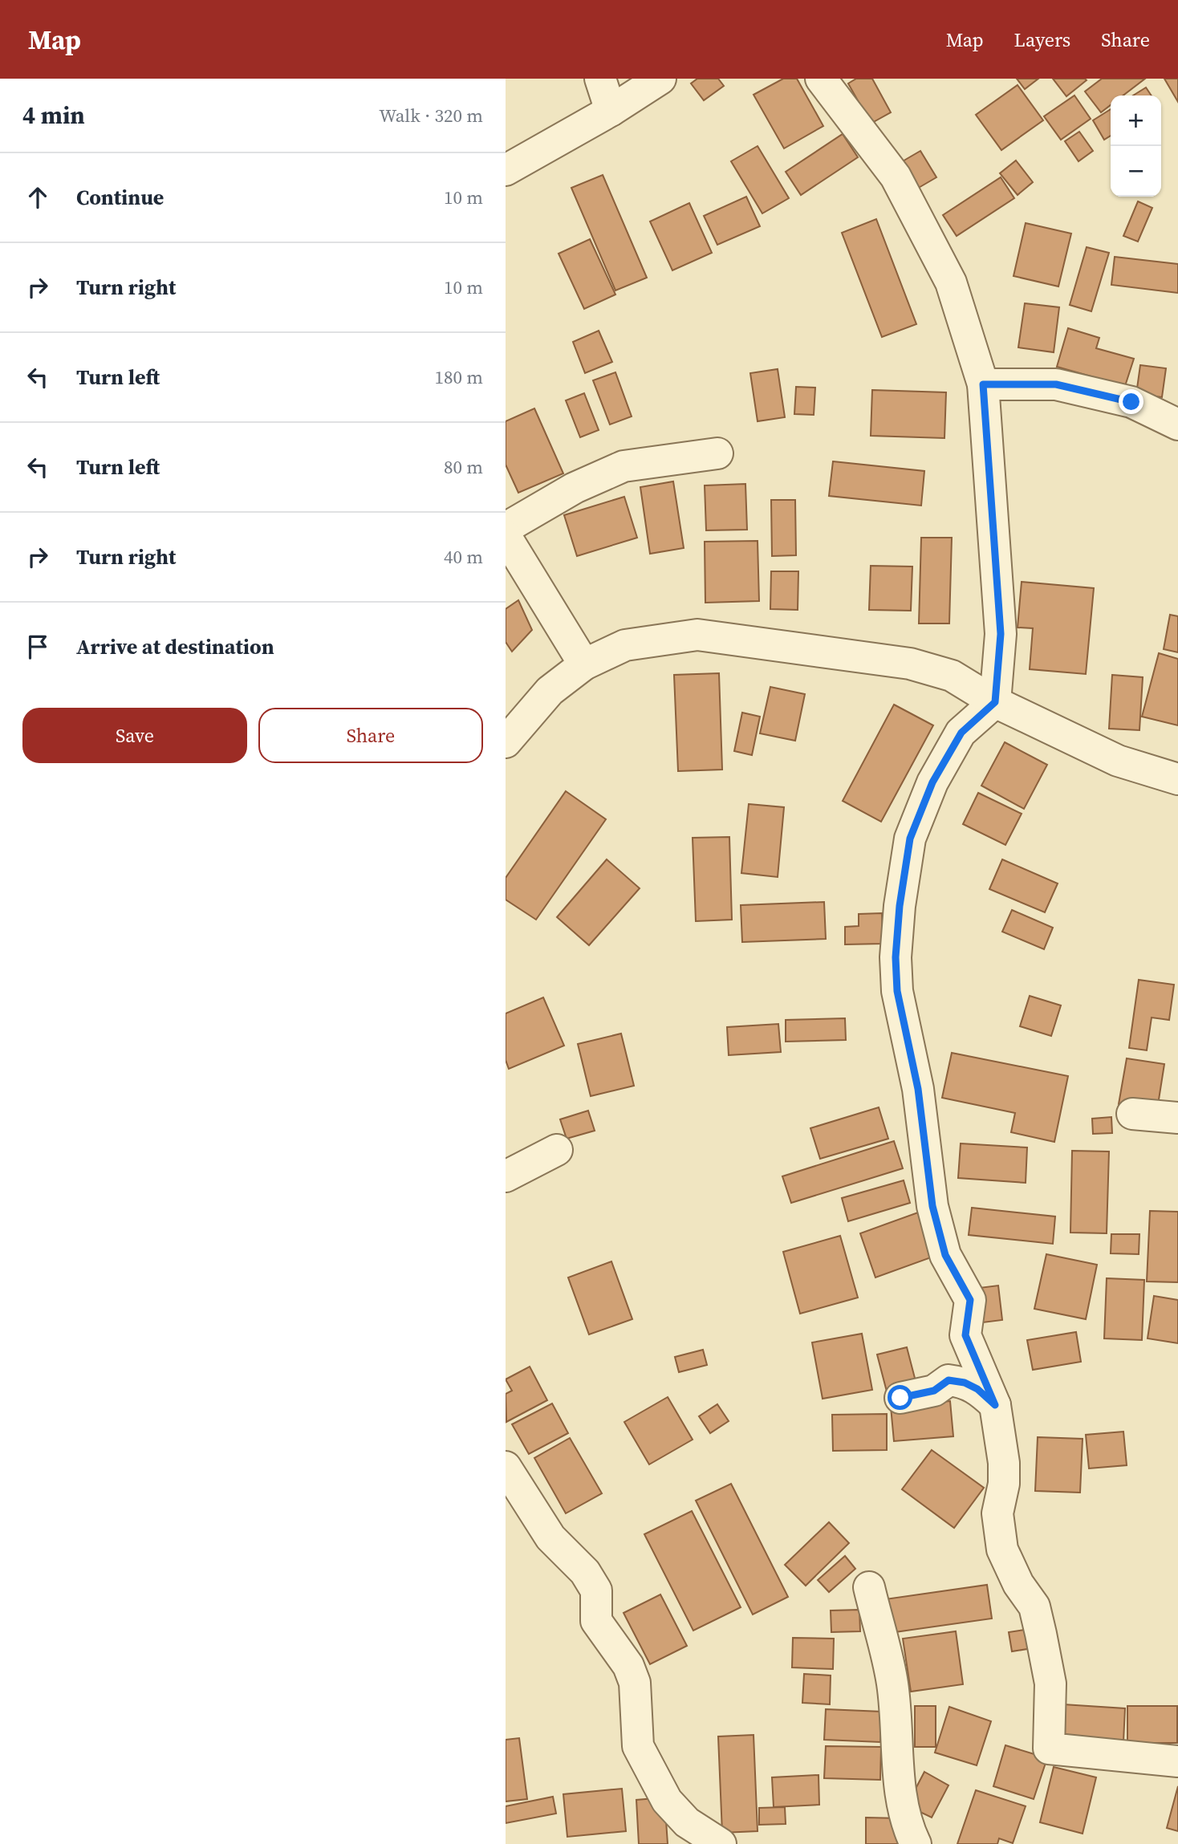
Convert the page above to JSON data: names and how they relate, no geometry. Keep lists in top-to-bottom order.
{
  "page": {
    "header": "Map",
    "nav": ["Map", "Layers", "Share"],
    "heading": ["4 min", "Walk · 320 m"],
    "map_buttons": ["+", "−"],
    "list": [
      ["Continue", "10 m"],
      ["Turn right", "10 m"],
      ["Turn left", "180 m"],
      ["Turn left", "80 m"],
      ["Turn right", "40 m"],
      "Arrive at destination"
    ],
    "buttons": ["Save", "Share"]
  }
}
